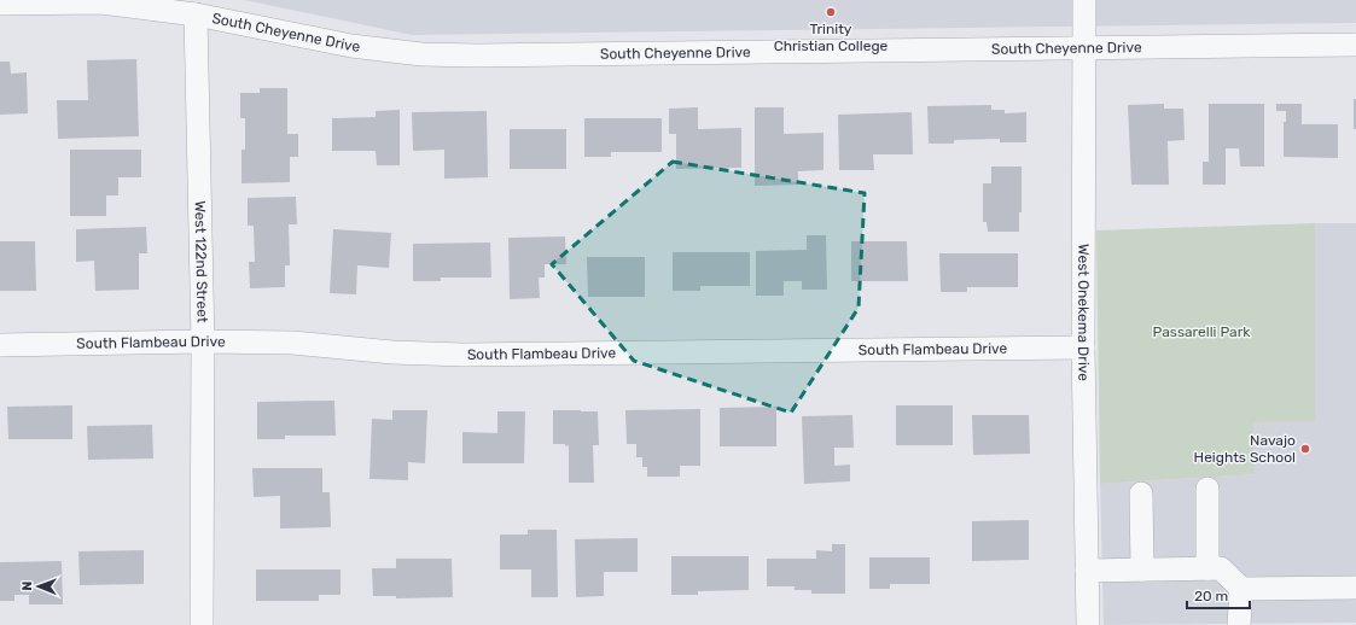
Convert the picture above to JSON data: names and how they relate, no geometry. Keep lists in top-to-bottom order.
{
  "streets": {
    "street": [
      "South Cheyenne Drive",
      "West 122nd Street",
      "West Onekema Drive",
      "South Flambeau Drive"
    ]
  },
  "crossings": [
    ["South Cheyenne Drive", "West 122nd Street"],
    ["South Cheyenne Drive", "West Onekema Drive"],
    ["West 122nd Street", "South Flambeau Drive"],
    ["West Onekema Drive", "South Flambeau Drive"]
  ],
  "parks": ["Passarelli Park"],
  "places": ["Trinity Christian College", "Navajo Heights School"],
  "scale_bar": "20 m",
  "north": "left"
}
